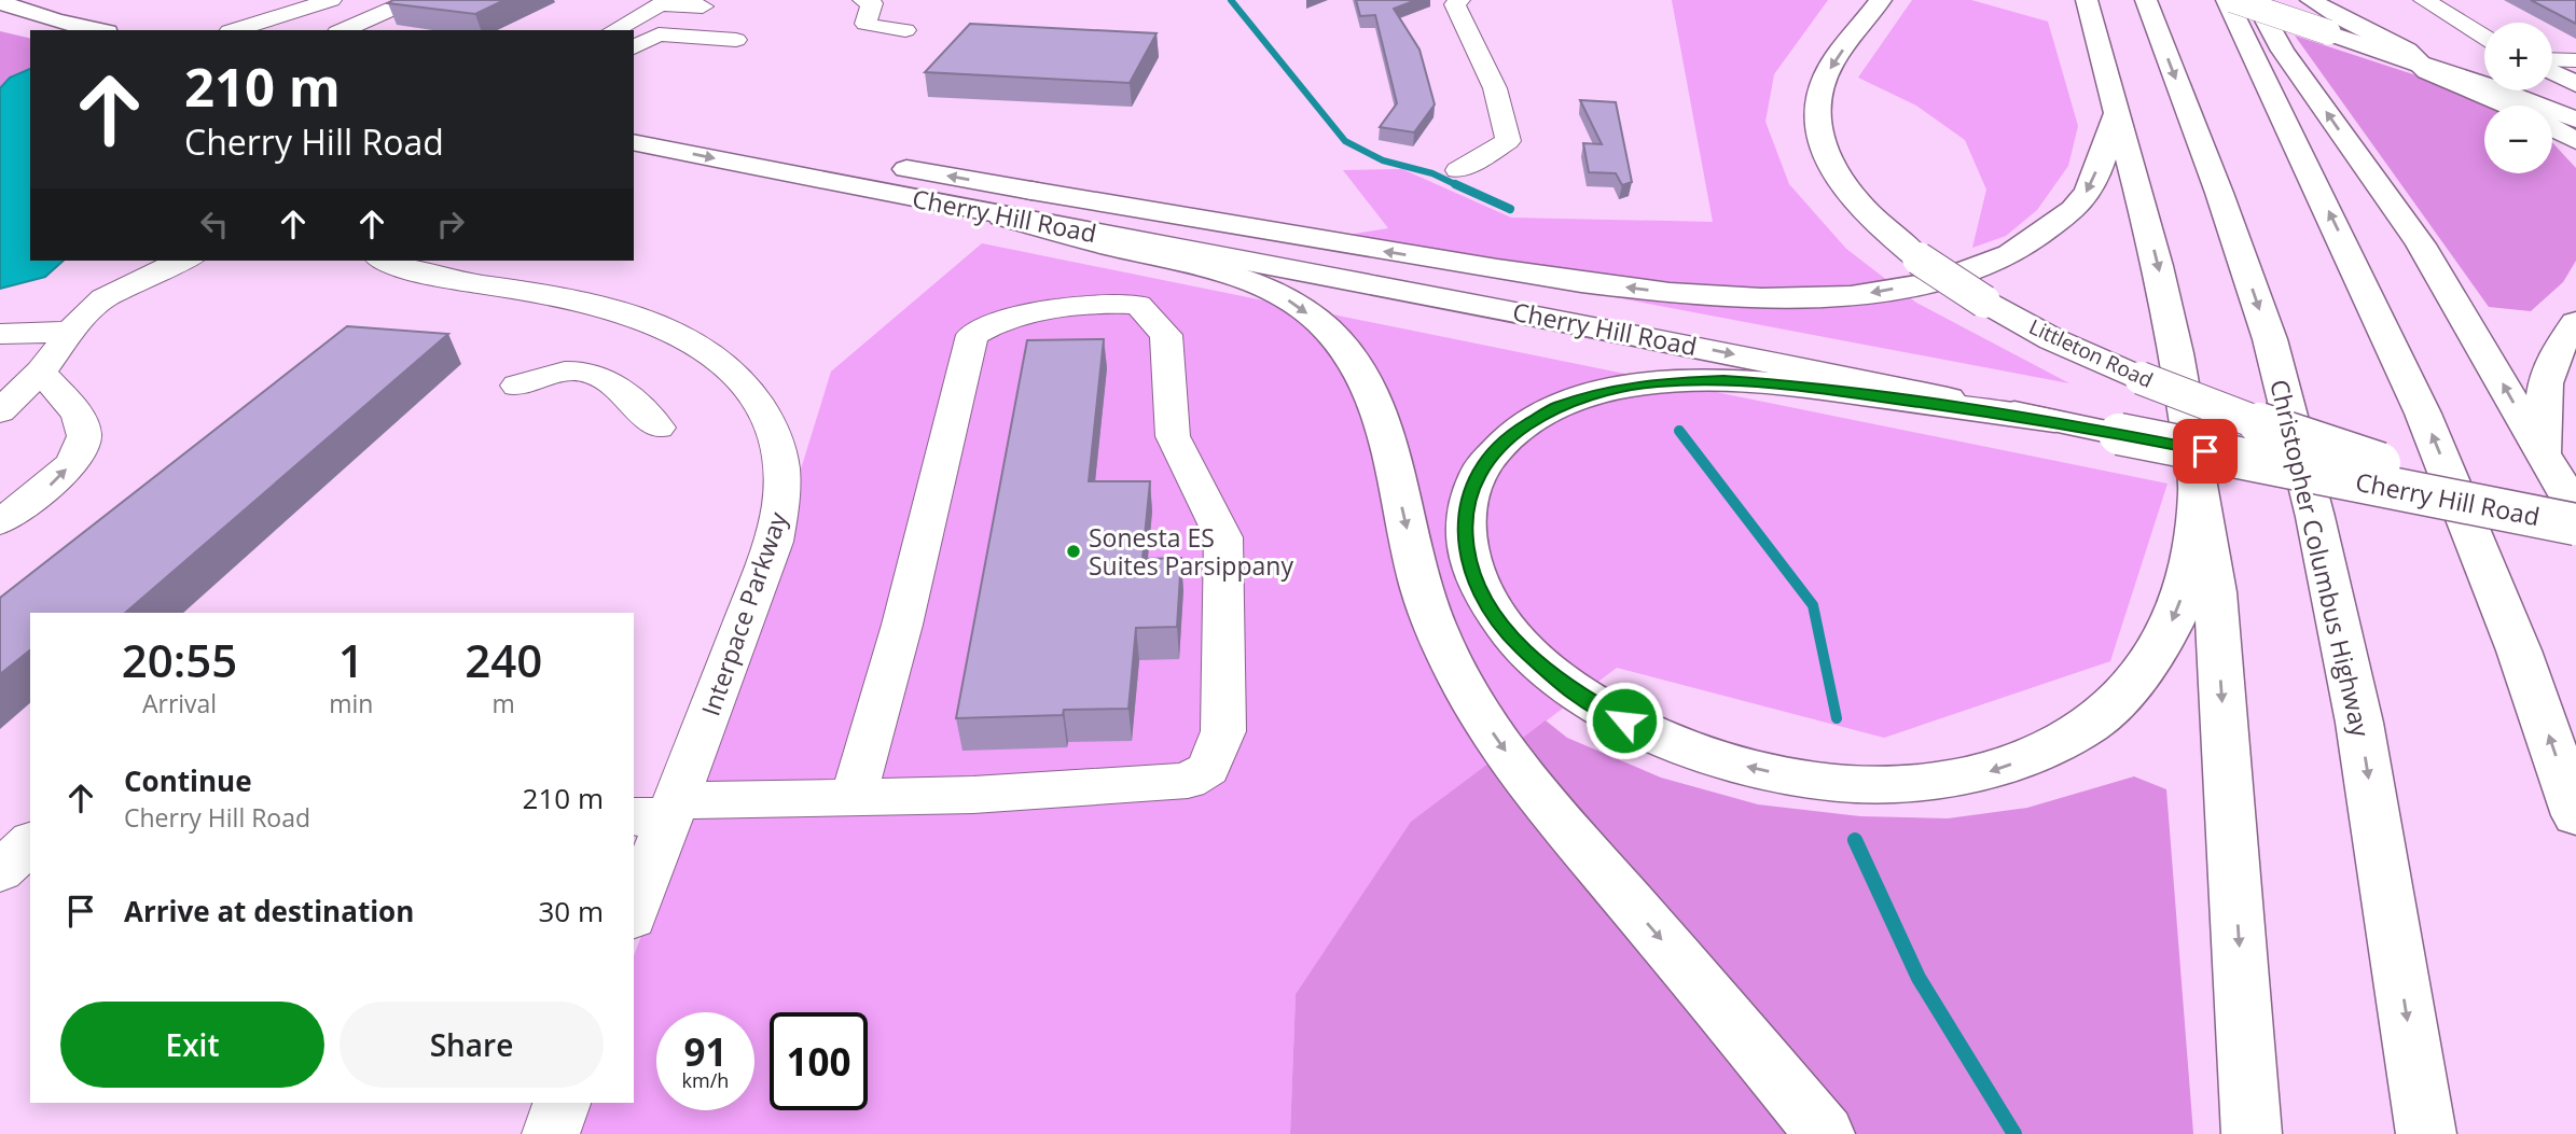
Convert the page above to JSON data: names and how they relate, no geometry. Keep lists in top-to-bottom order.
{
  "streets": {
    "main road": ["Cherry Hill Road", "Littleton Road", "Christopher Columbus Highway"],
    "street": ["Interpace Parkway"]
  },
  "crossings": [
    ["Cherry Hill Road", "Littleton Road"]
  ],
  "one_way": ["Cherry Hill Road"],
  "places": ["Sonesta ES Suites Parsippany"],
  "page": {
    "map_buttons": ["+", "−"],
    "turn": ["210 m", "Cherry Hill Road"],
    "eta": [
      "20:55",
      "Arrival",
      "1",
      "min",
      "240",
      "m"
    ],
    "list": [
      {
        "name": "Continue",
        "note": "Cherry Hill Road",
        "value": "210 m"
      },
      {
        "name": "Arrive at destination",
        "value": "30 m"
      }
    ],
    "buttons": ["Exit", "Share"],
    "speed": "91 km/h",
    "limit": "100"
  }
}
